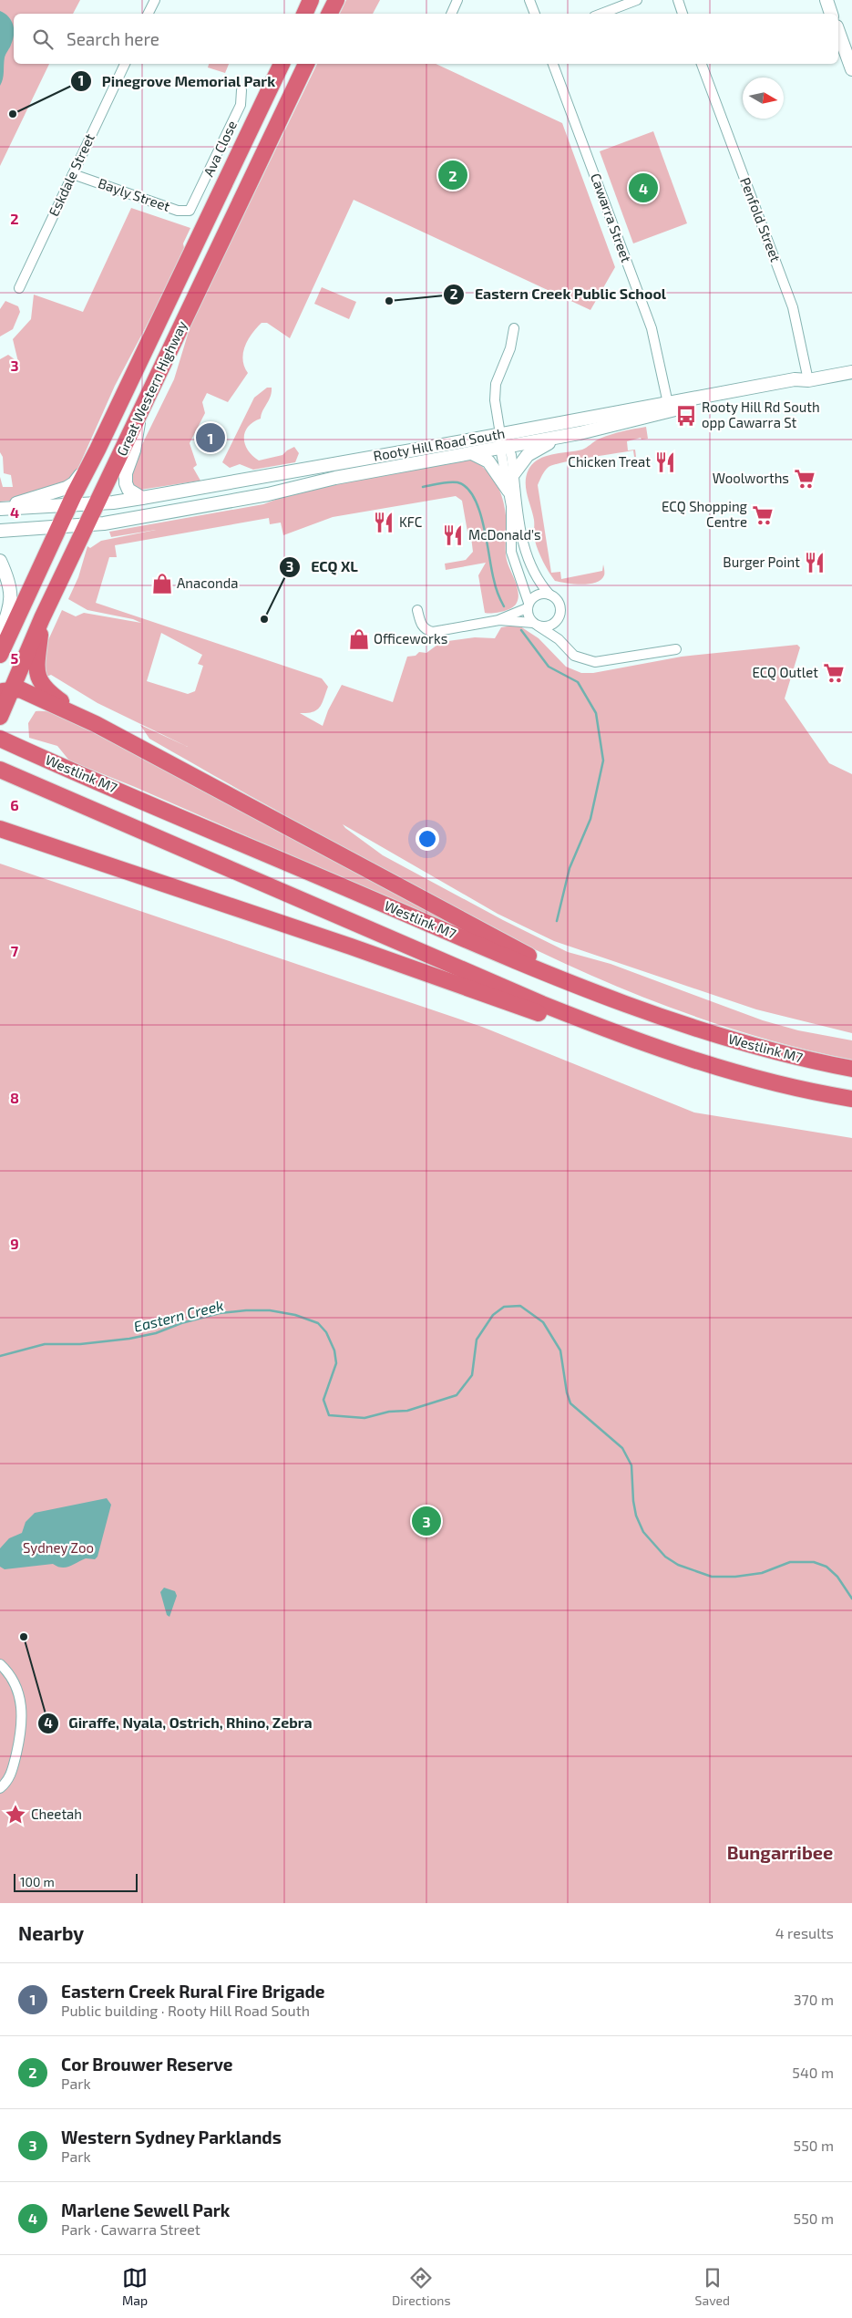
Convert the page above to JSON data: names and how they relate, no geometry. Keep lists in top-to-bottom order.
{
  "streets": {
    "highway": ["Great Western Highway", "Westlink M7"],
    "main road": ["Rooty Hill Road South"],
    "street": [
      "Ava Close",
      "Eskdale Street",
      "Bayly Street",
      "Cawarra Street",
      "Penfold Street"
    ]
  },
  "crossings": [
    ["Ava Close", "Bayly Street"],
    ["Eskdale Street", "Bayly Street"],
    ["Cawarra Street", "Rooty Hill Road South"],
    ["Penfold Street", "Rooty Hill Road South"],
    ["Great Western Highway", "Rooty Hill Road South"]
  ],
  "districts": ["Bungarribee"],
  "water": ["Eastern Creek"],
  "parks": ["Sydney Zoo"],
  "places": {
    "other": [
      "Pinegrove Memorial Park",
      "Eastern Creek Public School",
      "ECQ XL",
      "Giraffe, Nyala, Ostrich, Rhino, Zebra"
    ],
    "bus stop": ["Rooty Hill Rd South opp Cawarra St"],
    "restaurant": [
      "Chicken Treat",
      "KFC",
      "McDonald's",
      "Burger Point"
    ],
    "supermarket": ["Woolworths", "ECQ Shopping Centre", "ECQ Outlet"],
    "shop": ["Anaconda", "Officeworks"],
    "place": ["Cheetah"]
  },
  "scale_bar": "100 m",
  "north": "right",
  "page": {
    "search": "Search here",
    "pins": [
      "2",
      "4",
      "1",
      "3"
    ],
    "scale": "100 m",
    "heading": ["Nearby", "4 results"],
    "list": [
      {
        "mark": "1",
        "name": "Eastern Creek Rural Fire Brigade",
        "note": "Public building · Rooty Hill Road South",
        "value": "370 m"
      },
      {
        "mark": "2",
        "name": "Cor Brouwer Reserve",
        "note": "Park",
        "value": "540 m"
      },
      {
        "mark": "3",
        "name": "Western Sydney Parklands",
        "note": "Park",
        "value": "550 m"
      },
      {
        "mark": "4",
        "name": "Marlene Sewell Park",
        "note": "Park · Cawarra Street",
        "value": "550 m"
      }
    ],
    "nav": ["Map", "Directions", "Saved"]
  },
  "grid": {
    "rows": [
      "2",
      "3",
      "4",
      "5",
      "6",
      "7",
      "8",
      "9"
    ]
  }
}
